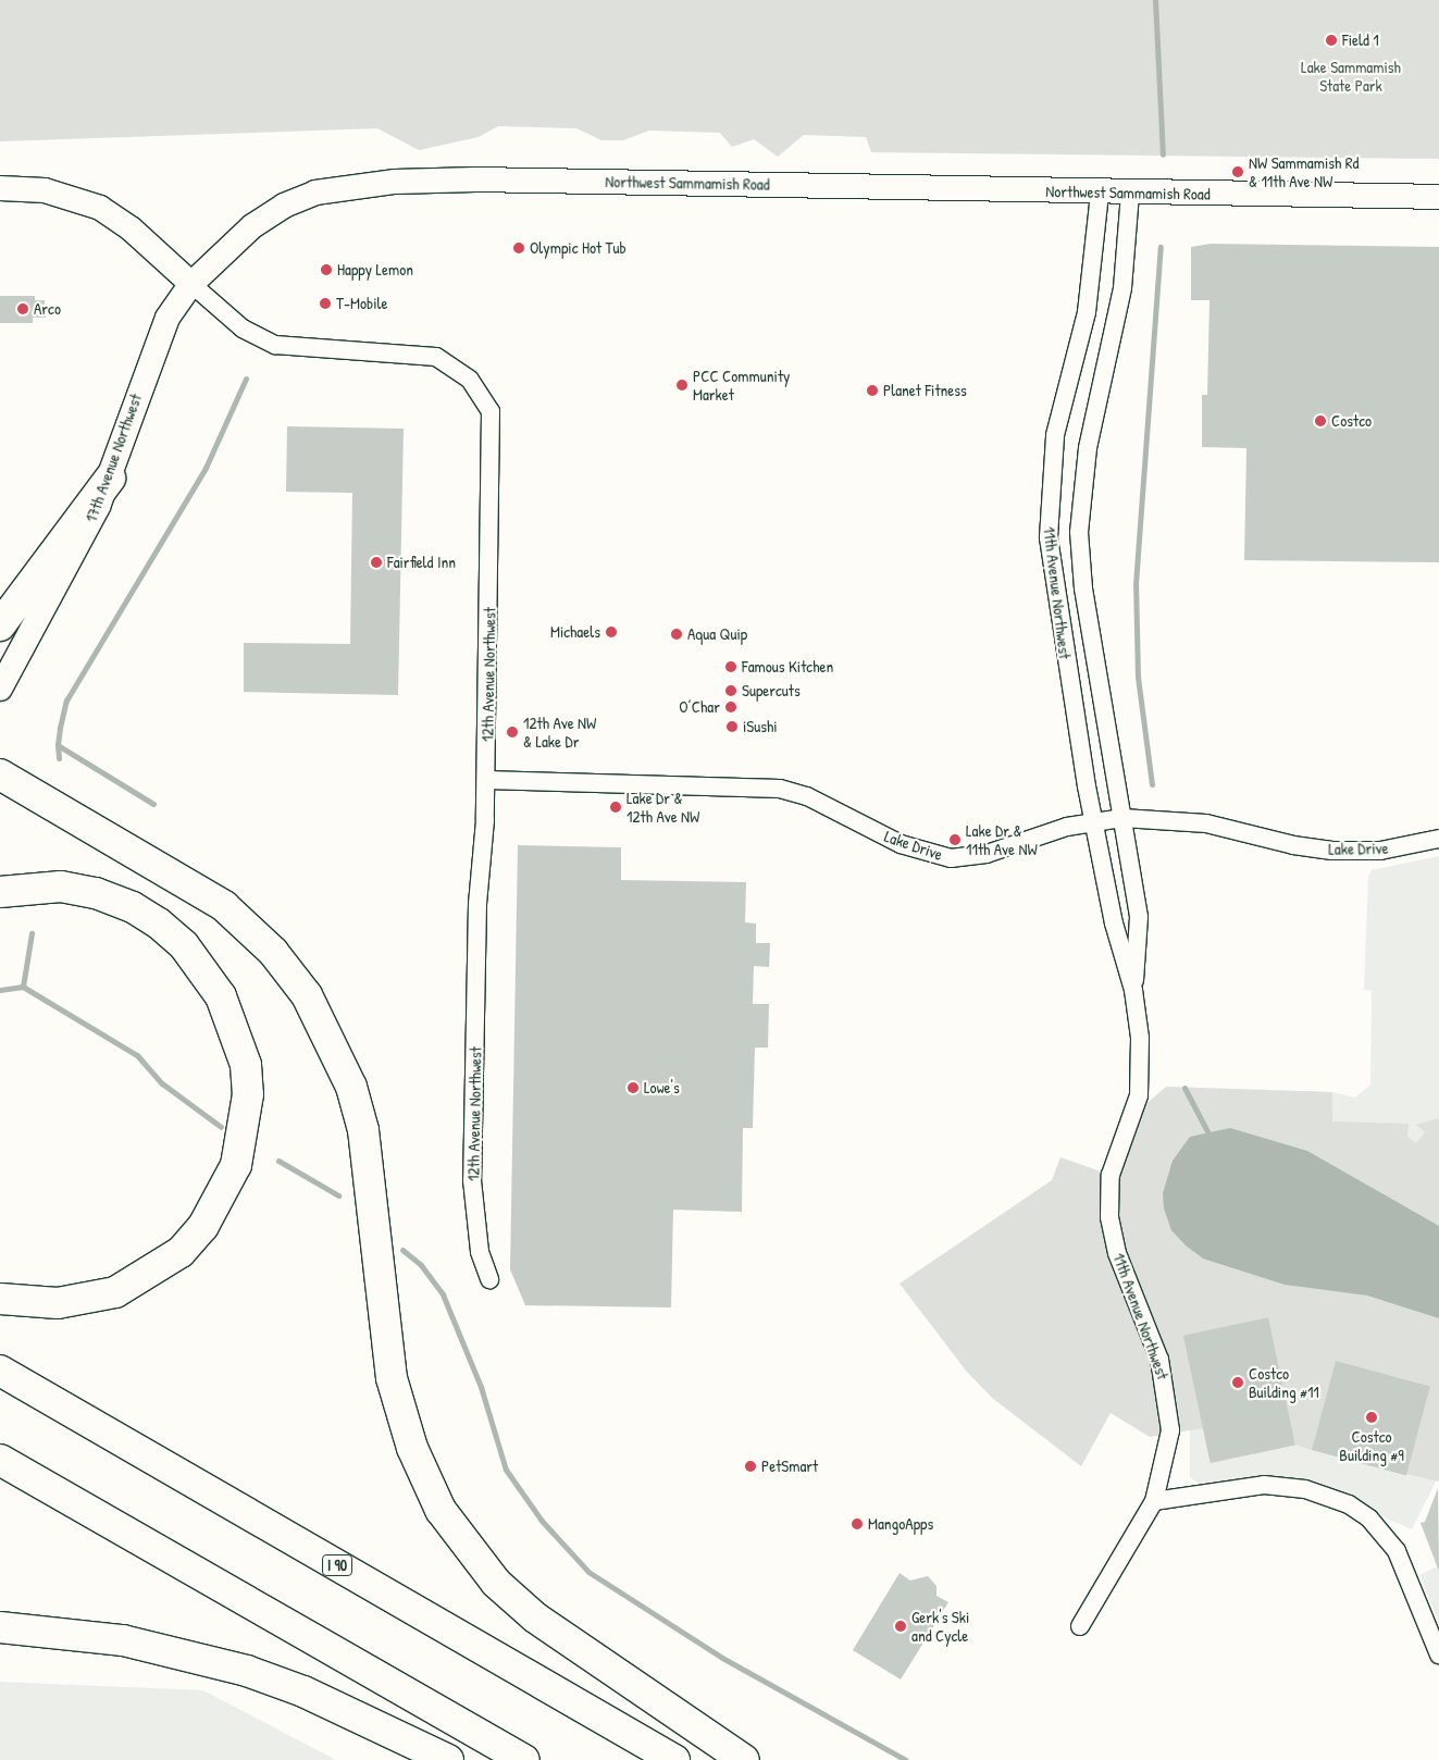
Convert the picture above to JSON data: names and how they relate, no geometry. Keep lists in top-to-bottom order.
{
  "streets": {
    "highway": ["I 90"],
    "main road": ["Northwest Sammamish Road", "17th Avenue Northwest"],
    "street": ["11th Avenue Northwest", "12th Avenue Northwest", "Lake Drive"]
  },
  "crossings": [
    ["Northwest Sammamish Road", "17th Avenue Northwest"],
    ["Northwest Sammamish Road", "11th Avenue Northwest"],
    ["Northwest Sammamish Road", "12th Avenue Northwest"],
    ["17th Avenue Northwest", "12th Avenue Northwest"],
    ["11th Avenue Northwest", "Lake Drive"],
    ["12th Avenue Northwest", "Lake Drive"]
  ],
  "parks": ["Lake Sammamish State Park"],
  "places": [
    "Field 1",
    "NW Sammamish Rd & 11th Ave NW",
    "Olympic Hot Tub",
    "Happy Lemon",
    "T-Mobile",
    "Arco",
    "PCC Community Market",
    "Planet Fitness",
    "Costco",
    "Fairfield Inn",
    "Michaels",
    "Aqua Quip",
    "Famous Kitchen",
    "Supercuts",
    "O’Char",
    "iSushi",
    "12th Ave NW & Lake Dr",
    "Lake Dr & 12th Ave NW",
    "Lake Dr & 11th Ave NW",
    "Lowe's",
    "Costco Building #11",
    "Costco Building #9",
    "PetSmart",
    "MangoApps",
    "Gerk's Ski and Cycle"
  ]
}
